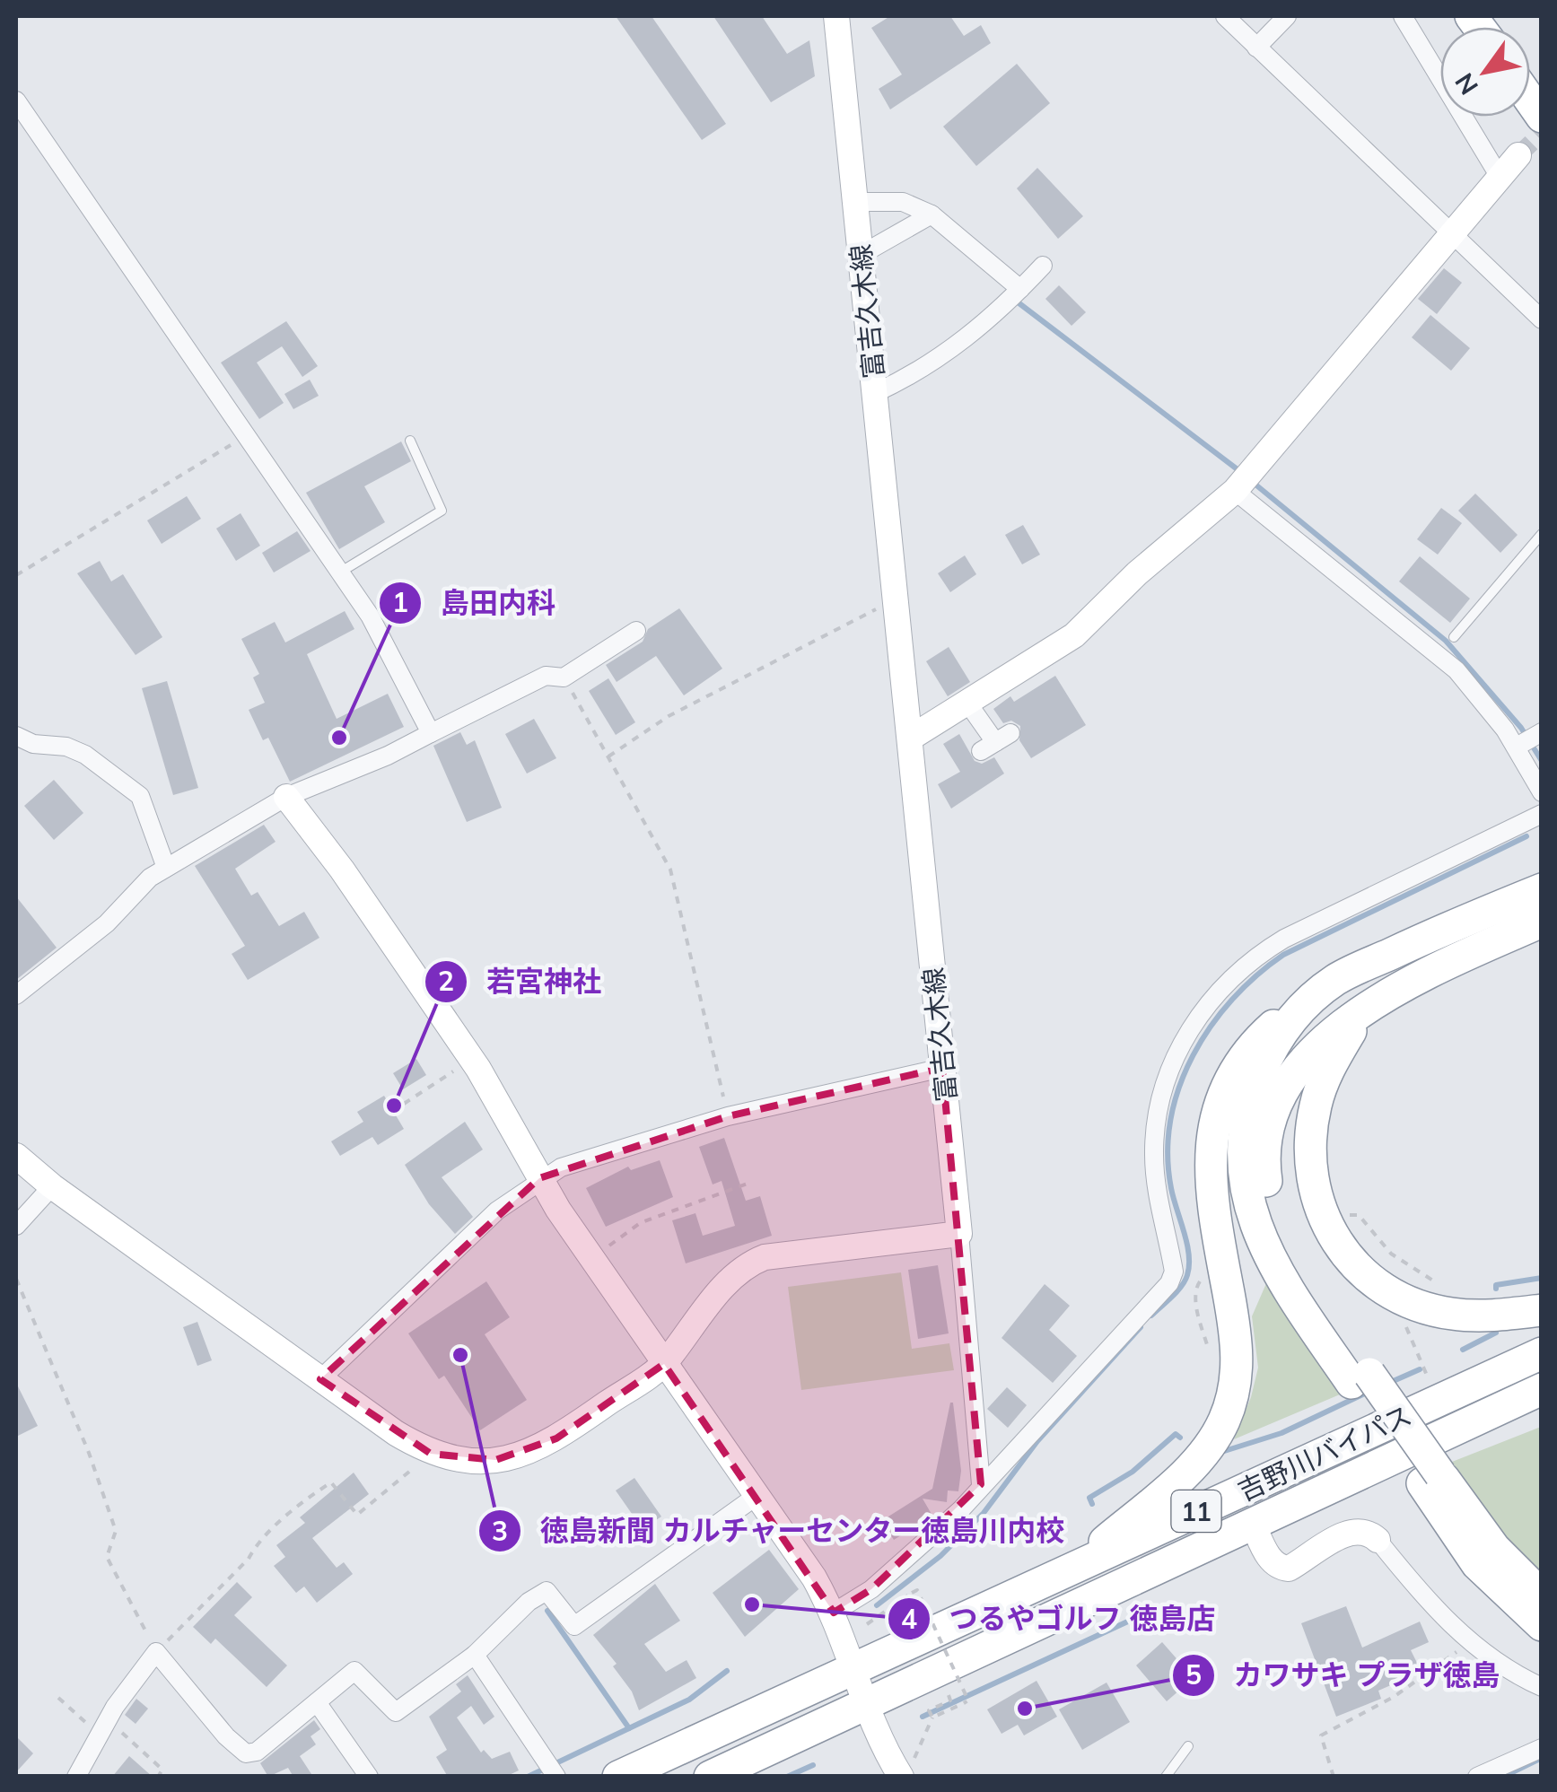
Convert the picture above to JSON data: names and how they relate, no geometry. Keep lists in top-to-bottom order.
{
  "streets": {
    "highway": ["吉野川バイパス", "11"],
    "street": ["富吉久木線"]
  },
  "places": [
    "島田内科",
    "若宮神社",
    "徳島新聞 カルチャーセンター徳島川内校",
    "つるやゴルフ 徳島店",
    "カワサキ プラザ徳島"
  ],
  "north": "bottom left"
}
